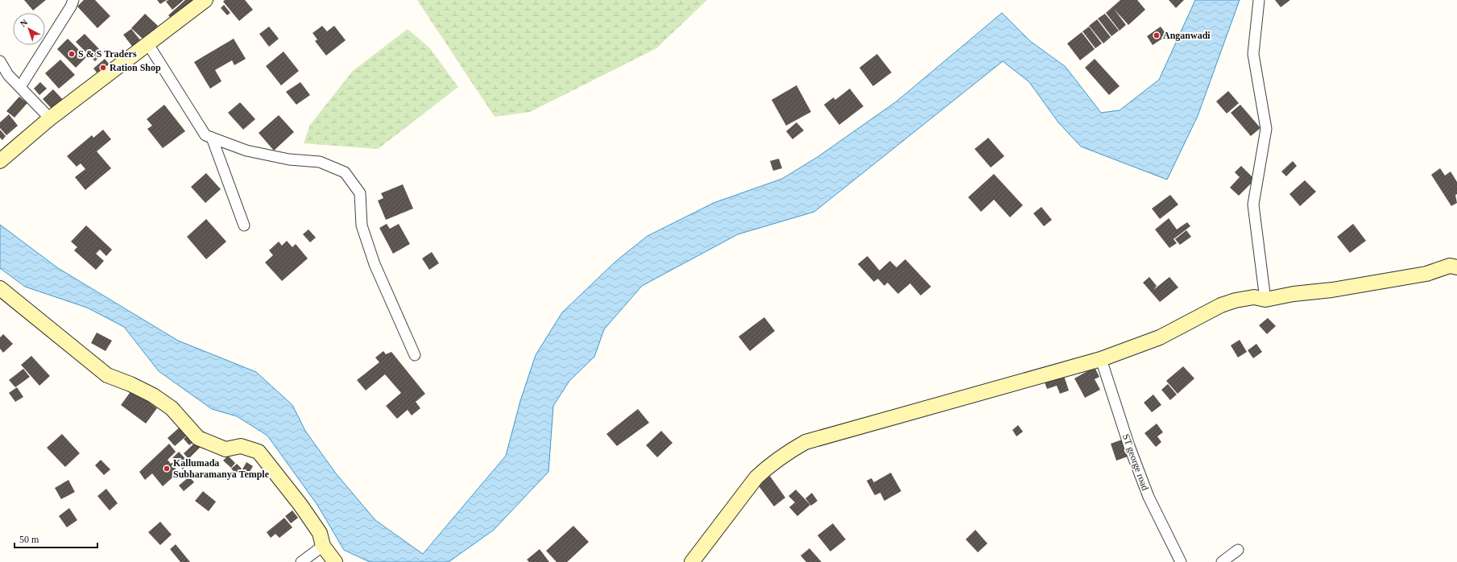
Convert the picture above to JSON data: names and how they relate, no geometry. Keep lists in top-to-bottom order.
{
  "streets": {
    "street": ["ST george road"]
  },
  "places": [
    "Anganwadi",
    "S & S Traders",
    "Ration Shop",
    "Kallumada Subharamanya Temple"
  ],
  "scale_bar": "50 m",
  "north": "top left"
}
